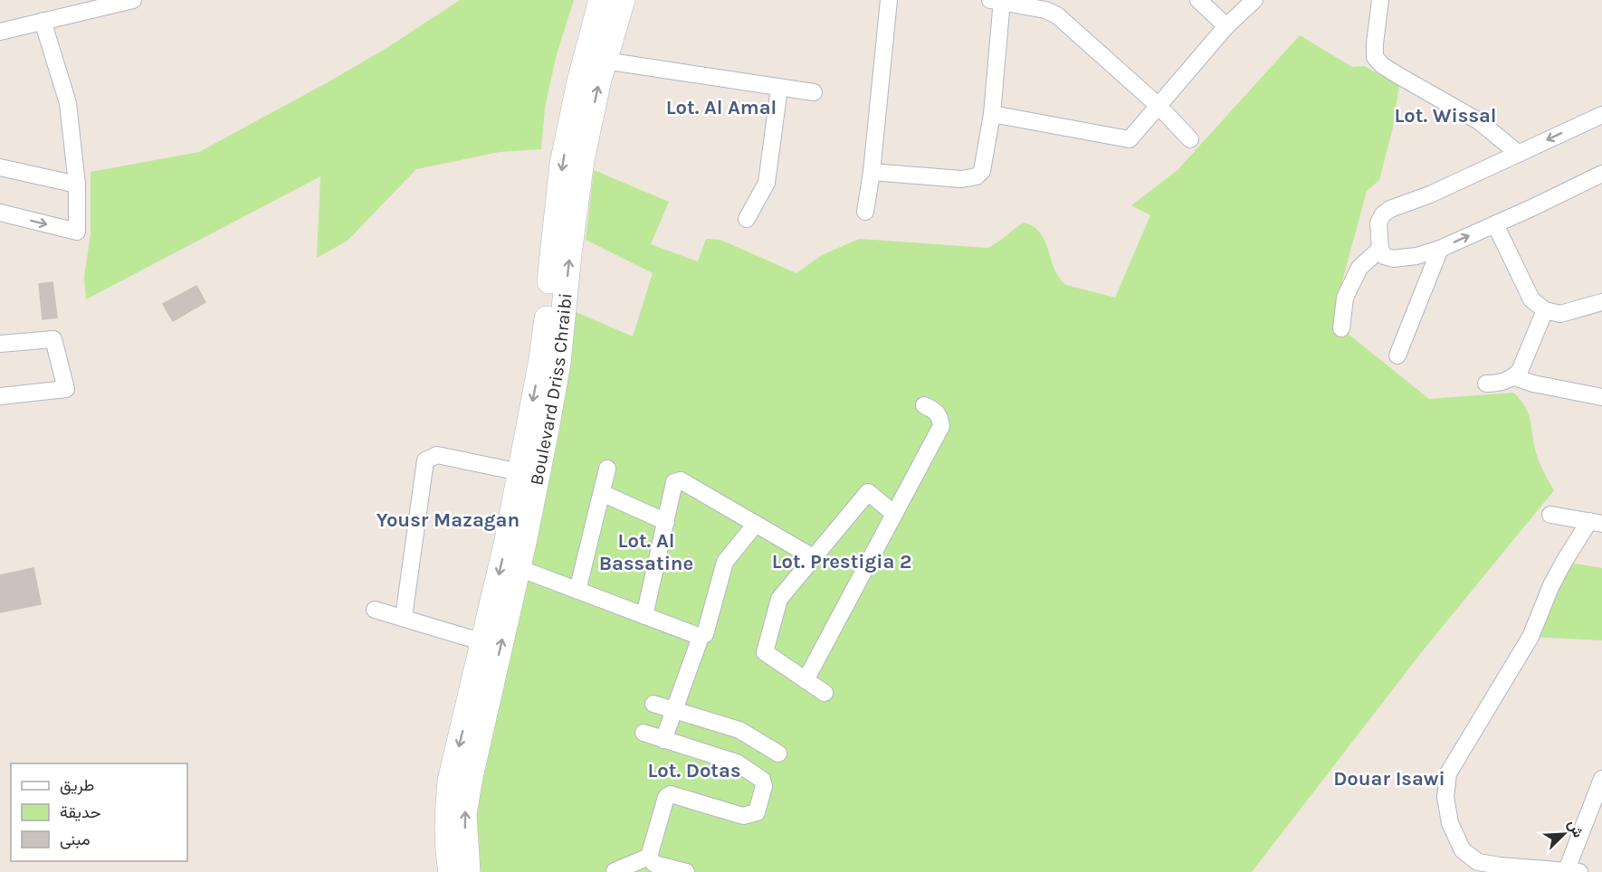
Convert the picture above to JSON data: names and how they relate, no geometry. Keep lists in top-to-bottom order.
{
  "streets": {
    "main road": ["Boulevard Driss Chraibi"]
  },
  "districts": [
    "Lot. Al Amal",
    "Lot. Wissal",
    "Yousr Mazagan",
    "Lot. Al Bassatine",
    "Lot. Prestigia 2",
    "Lot. Dotas",
    "Douar Isawi"
  ],
  "legend": ["طريق", "حديقة", "مبنى"],
  "north": "top right"
}
